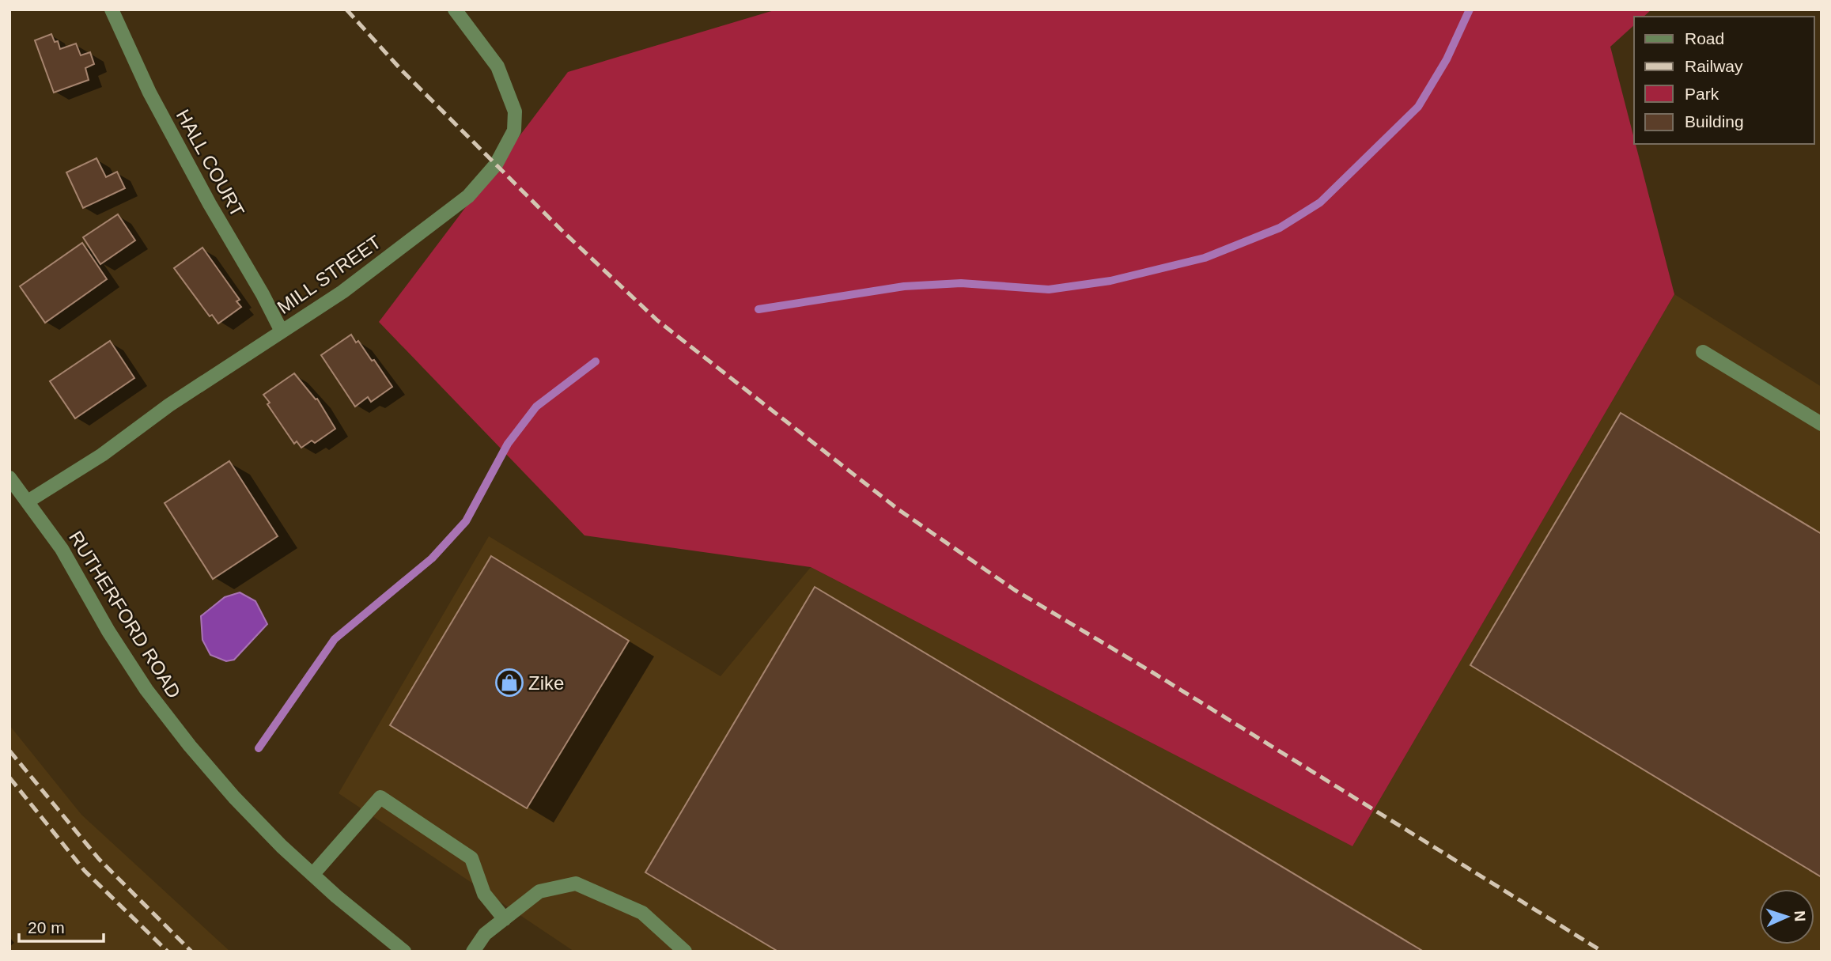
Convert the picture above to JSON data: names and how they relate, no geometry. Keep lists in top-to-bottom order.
{
  "streets": {
    "street": ["HALL COURT", "MILL STREET", "RUTHERFORD ROAD"]
  },
  "crossings": [
    ["HALL COURT", "MILL STREET"],
    ["MILL STREET", "RUTHERFORD ROAD"]
  ],
  "places": {
    "shop": ["Zike"]
  },
  "legend": [
    "Road",
    "Railway",
    "Park",
    "Building"
  ],
  "scale_bar": "20 m",
  "north": "right"
}
